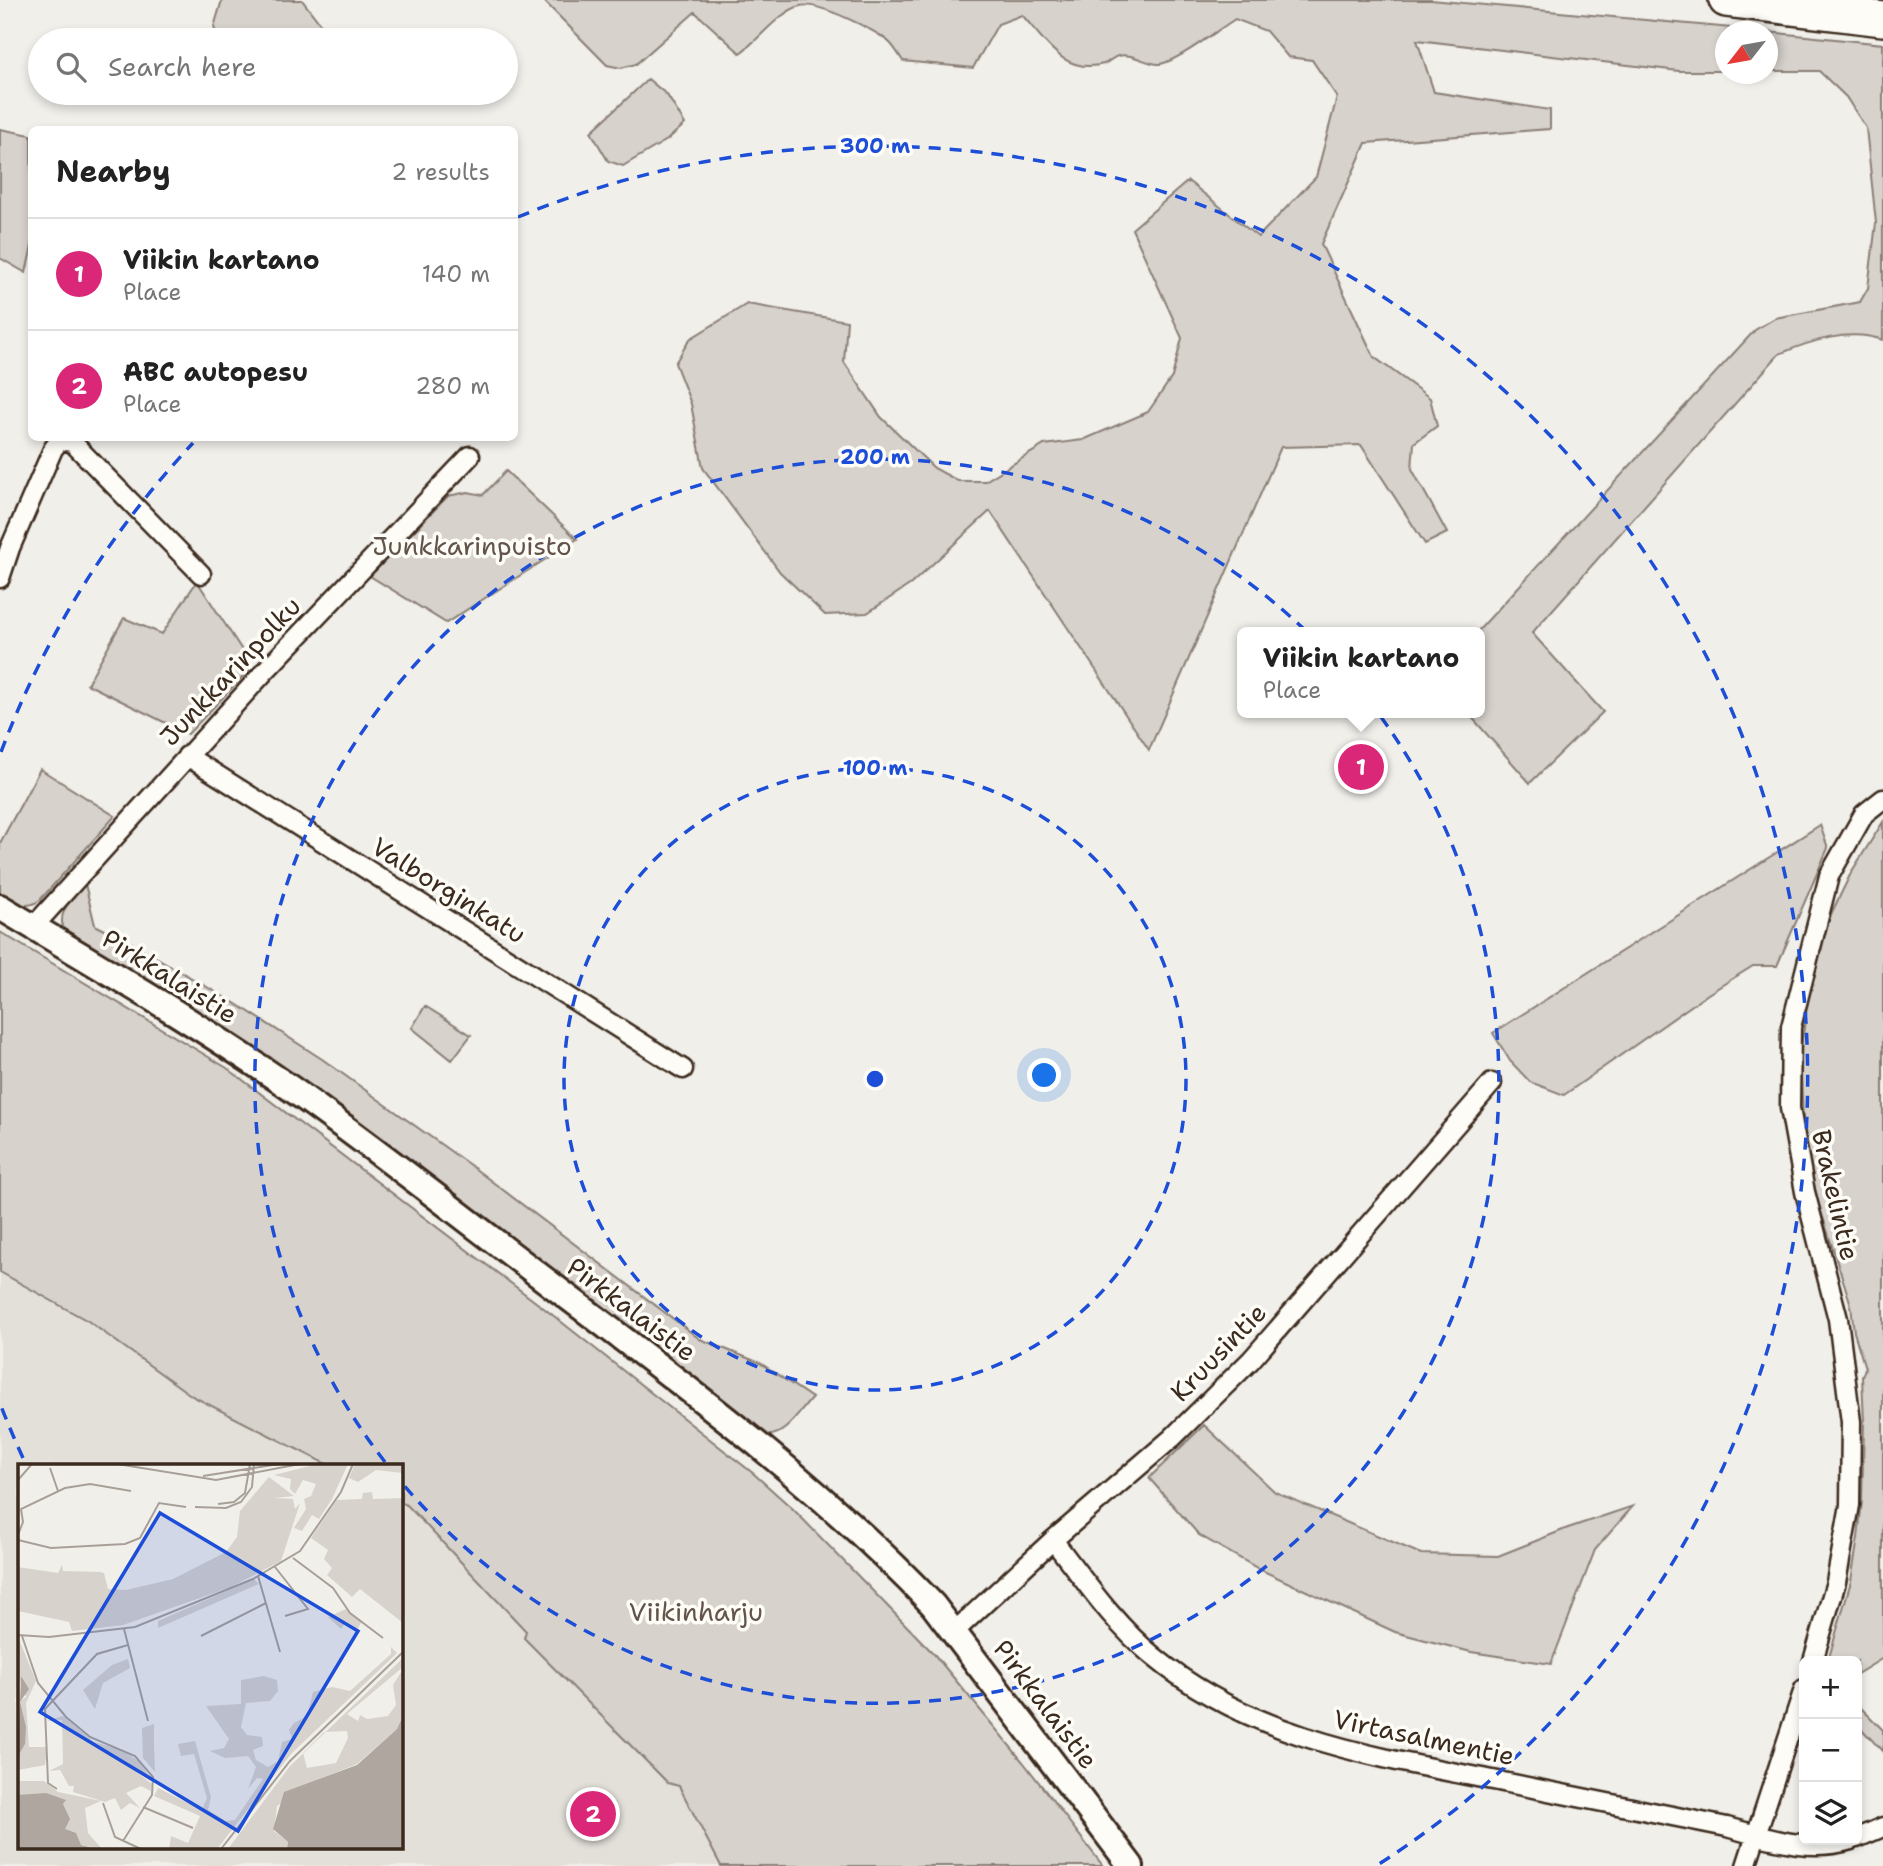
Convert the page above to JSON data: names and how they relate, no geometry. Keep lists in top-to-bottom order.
{
  "streets": {
    "street": [
      "Junkkarinpolku",
      "Valborginkatu",
      "Pirkkalaistie",
      "Brakelintie",
      "Kruusintie",
      "Virtasalmentie"
    ]
  },
  "crossings": [
    ["Junkkarinpolku", "Valborginkatu"],
    ["Junkkarinpolku", "Pirkkalaistie"],
    ["Pirkkalaistie", "Kruusintie"],
    ["Kruusintie", "Virtasalmentie"]
  ],
  "parks": ["Junkkarinpuisto", "Viikinharju"],
  "north": "bottom left",
  "page": {
    "search": "Search here",
    "heading": ["Nearby", "2 results"],
    "list": [
      {
        "mark": "1",
        "name": "Viikin kartano",
        "note": "Place",
        "value": "140 m"
      },
      {
        "mark": "2",
        "name": "ABC autopesu",
        "note": "Place",
        "value": "280 m"
      }
    ],
    "popup": ["Viikin kartano", "Place"],
    "pins": ["1", "2"],
    "map_buttons": ["+", "−"]
  },
  "rings": ["300 m", "200 m", "100 m"]
}
